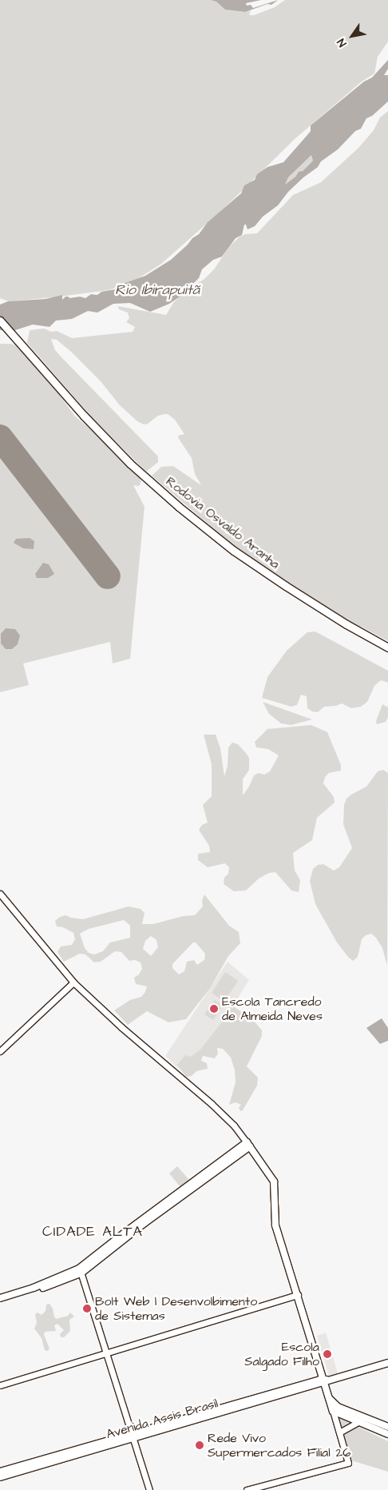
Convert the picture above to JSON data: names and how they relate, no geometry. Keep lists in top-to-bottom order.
{
  "streets": {
    "highway": ["Rodovia Osvaldo Aranha"],
    "main road": ["Avenida Assis Brasil"]
  },
  "districts": ["CIDADE ALTA"],
  "water": ["Rio Ibirapuitã"],
  "places": [
    "Escola Tancredo de Almeida Neves",
    "Bolt Web l Desenvolbimento de Sistemas",
    "Escola Salgado Filho",
    "Rede Vivo Supermercados Filial 26"
  ],
  "north": "bottom left"
}
